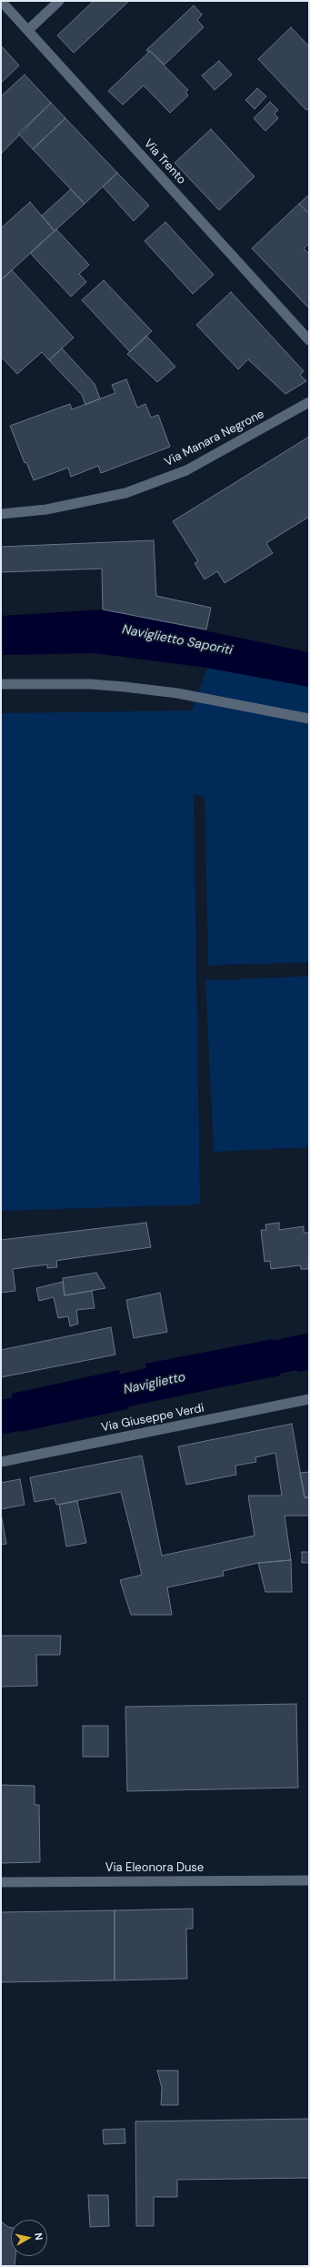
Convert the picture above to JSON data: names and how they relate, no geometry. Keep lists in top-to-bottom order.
{
  "streets": {
    "street": [
      "Via Trento",
      "Via Manara Negrone",
      "Via Giuseppe Verdi",
      "Via Eleonora Duse"
    ]
  },
  "water": ["Naviglietto Saporiti", "Naviglietto"],
  "north": "right"
}
